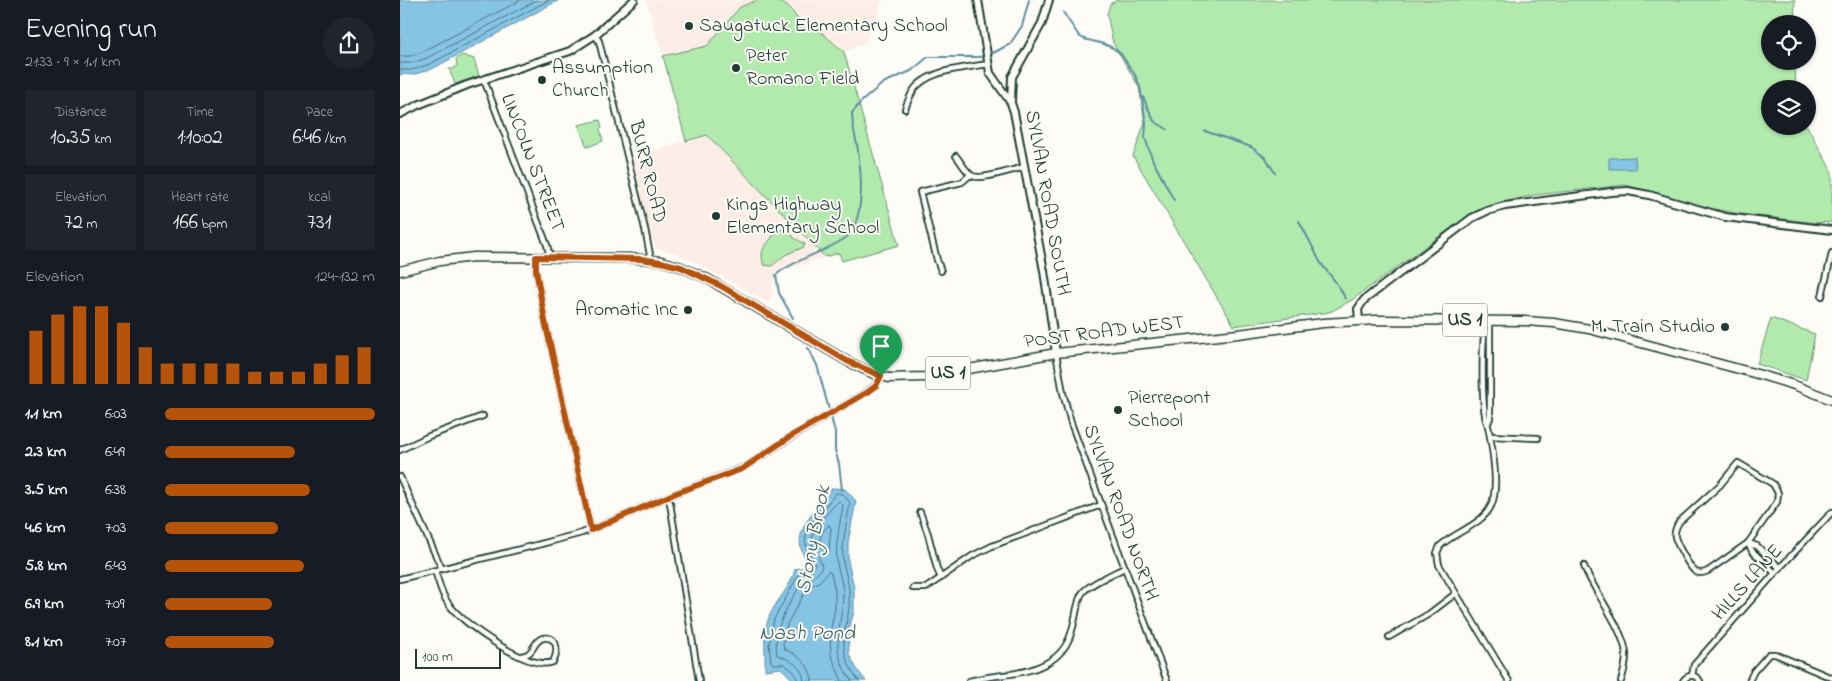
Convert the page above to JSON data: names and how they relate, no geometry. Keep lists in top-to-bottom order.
{
  "streets": {
    "main road": ["US 1", "POST ROAD WEST"],
    "street": [
      "LINCOLN STREET",
      "BURR ROAD",
      "SYLVAN ROAD SOUTH",
      "SYLVAN ROAD NORTH",
      "HILLS LANE"
    ]
  },
  "crossings": [
    ["LINCOLN STREET", "POST ROAD WEST"],
    ["BURR ROAD", "POST ROAD WEST"],
    ["SYLVAN ROAD SOUTH", "POST ROAD WEST"],
    ["SYLVAN ROAD SOUTH", "SYLVAN ROAD NORTH"],
    ["POST ROAD WEST", "SYLVAN ROAD NORTH"]
  ],
  "water": ["Stony Brook", "Nash Pond"],
  "places": [
    "Saugatuck Elementary School",
    "Peter Romano Field",
    "Assumption Church",
    "Kings Highway Elementary School",
    "Aromatic Inc",
    "M. Train Studio",
    "Pierrepont School"
  ],
  "scale_bar": "100 m",
  "page": {
    "heading": ["Evening run", "21:33 · 9 × 1.1 km"],
    "stats": [
      ["Distance", "10.35 km"],
      ["Time", "1:10:02"],
      ["Pace", "6:46 /km"],
      ["Elevation", "72 m"],
      ["Heart rate", "166 bpm"],
      ["kcal", "731"]
    ],
    "chart": ["Elevation", "124–132 m"],
    "list": [
      {
        "name": "1.1 km",
        "note": "6:03"
      },
      {
        "name": "2.3 km",
        "note": "6:49"
      },
      {
        "name": "3.5 km",
        "note": "6:38"
      },
      {
        "name": "4.6 km",
        "note": "7:03"
      },
      {
        "name": "5.8 km",
        "note": "6:43"
      },
      {
        "name": "6.9 km",
        "note": "7:09"
      },
      {
        "name": "8.1 km",
        "note": "7:07"
      }
    ],
    "scale": "100 m"
  }
}
